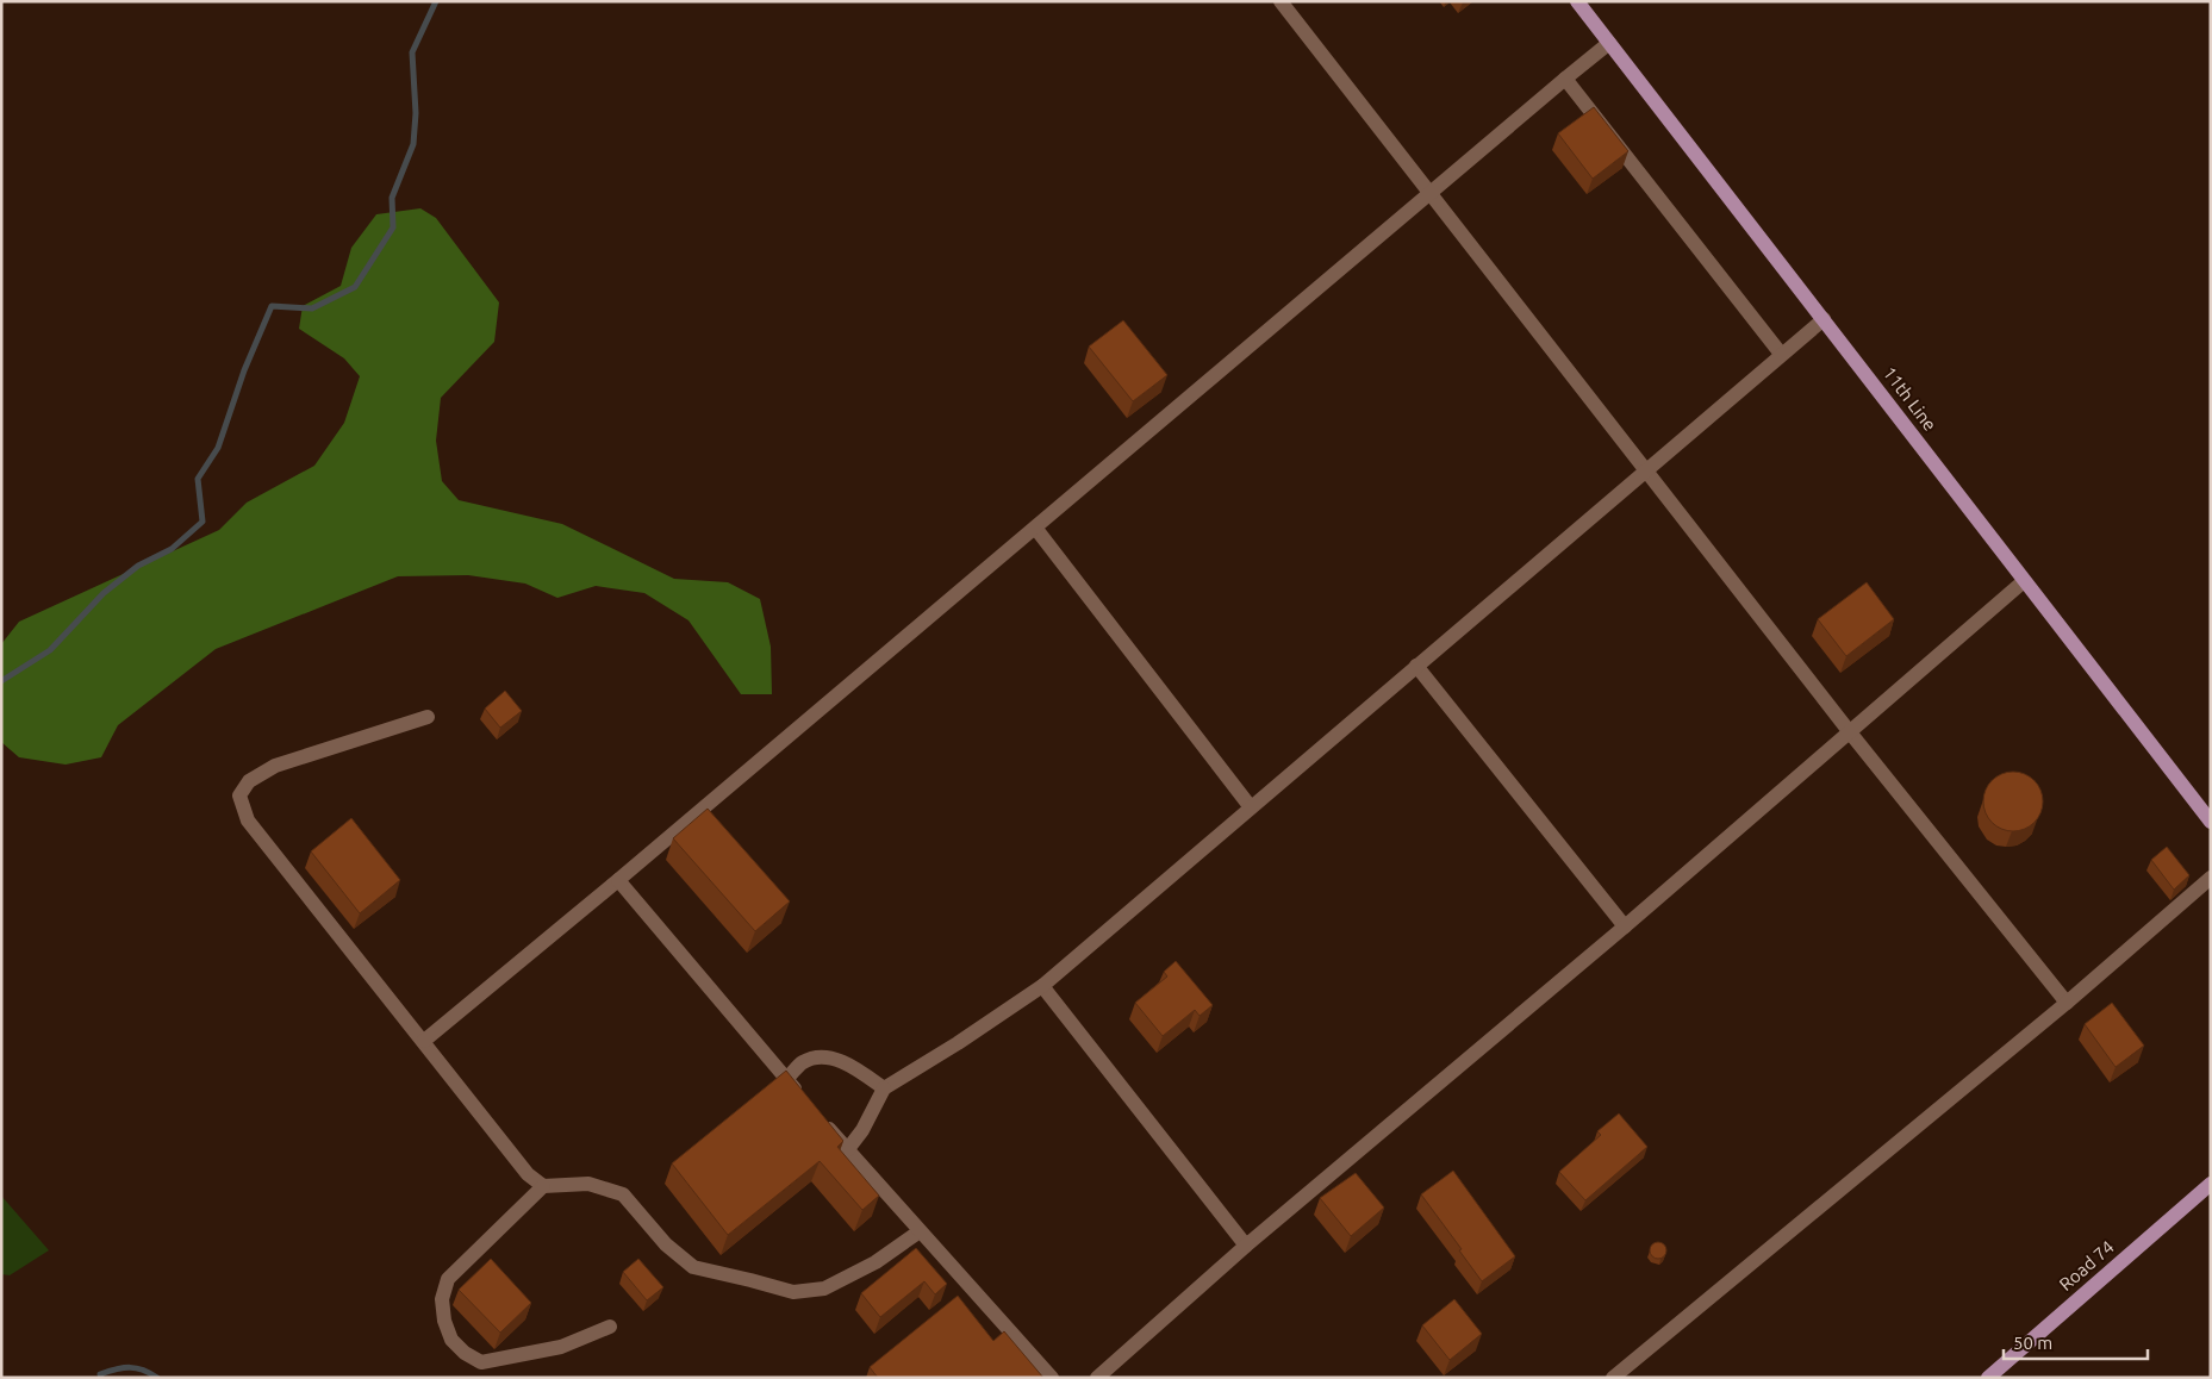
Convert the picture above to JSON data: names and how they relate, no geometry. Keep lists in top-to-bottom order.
{
  "streets": {
    "main road": ["11th Line", "Road 74"]
  },
  "scale_bar": "50 m"
}
